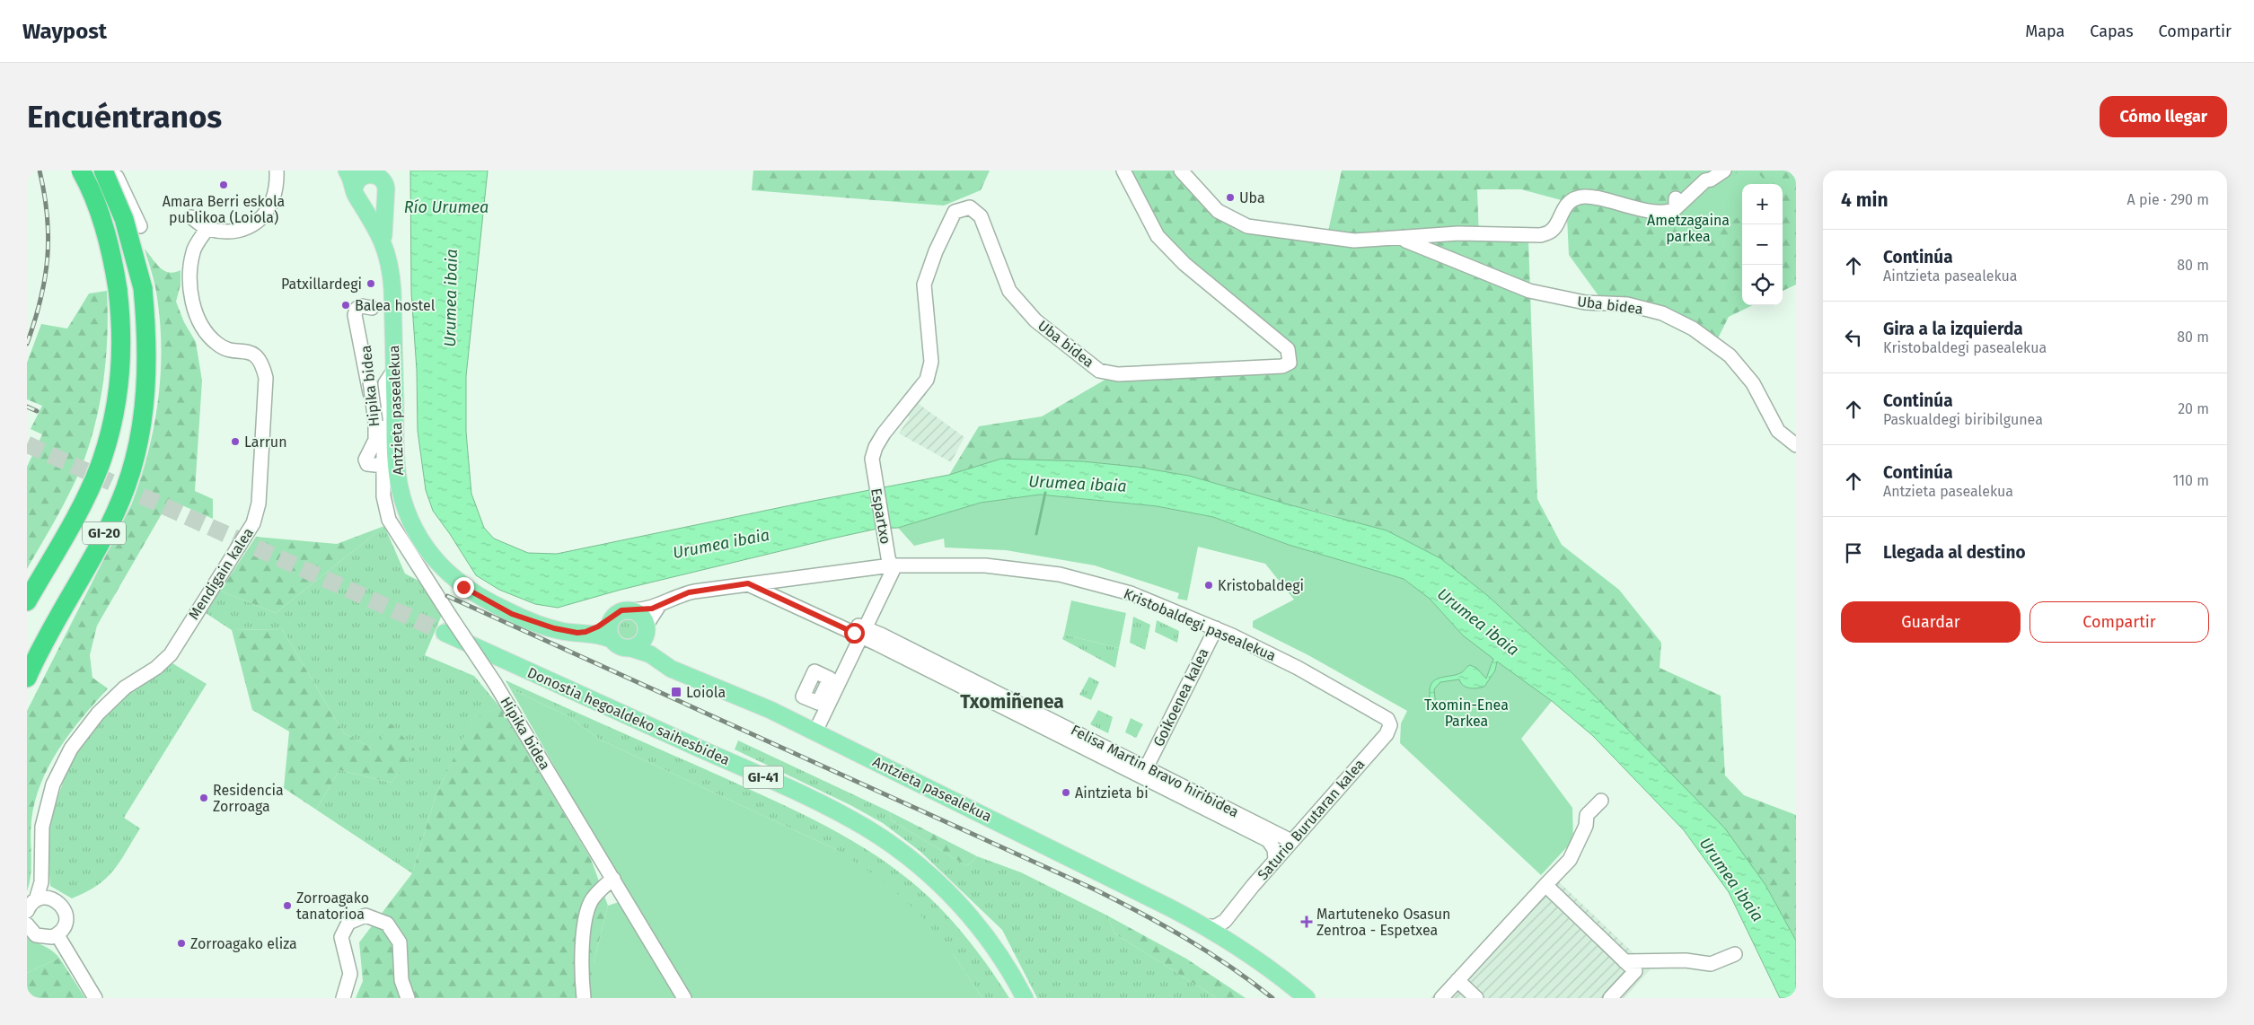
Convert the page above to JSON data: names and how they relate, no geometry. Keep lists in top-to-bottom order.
{
  "streets": {
    "highway": ["GI-20"],
    "main road": ["Antzieta pasealekua", "Donostia hegoaldeko saihesbidea", "GI-41"],
    "street": [
      "Uba bidea",
      "Hipika bidea",
      "Espartxo",
      "Mendigain kalea",
      "Kristobaldegi pasealekua",
      "Goikoenea kalea",
      "Felisa Martin Bravo hiribidea",
      "Saturio Burutaran kalea"
    ]
  },
  "crossings": [
    ["Uba bidea", "Espartxo"],
    ["Hipika bidea", "Antzieta pasealekua"],
    ["Hipika bidea", "Donostia hegoaldeko saihesbidea"],
    ["Antzieta pasealekua", "Kristobaldegi pasealekua"],
    ["Espartxo", "Kristobaldegi pasealekua"],
    ["Kristobaldegi pasealekua", "Goikoenea kalea"],
    ["Kristobaldegi pasealekua", "Felisa Martin Bravo hiribidea"],
    ["Kristobaldegi pasealekua", "Saturio Burutaran kalea"],
    ["Goikoenea kalea", "Felisa Martin Bravo hiribidea"],
    ["Felisa Martin Bravo hiribidea", "Saturio Burutaran kalea"]
  ],
  "districts": ["Txomiñenea"],
  "water": ["Río Urumea", "Urumea ibaia"],
  "parks": ["Ametzagaina parkea", "Txomin-Enea Parkea"],
  "places": {
    "other": [
      "Amara Berri eskola publikoa (Loiola)",
      "Uba",
      "Patxillardegi",
      "Balea hostel",
      "Larrun",
      "Kristobaldegi",
      "Aintzieta bi",
      "Residencia Zorroaga",
      "Zorroagako tanatorioa",
      "Zorroagako eliza"
    ],
    "transit": ["Loiola"],
    "health": ["Martuteneko Osasun Zentroa - Espetxea"]
  },
  "page": {
    "header": "Waypost",
    "nav": ["Mapa", "Capas", "Compartir"],
    "buttons": [
      "Cómo llegar",
      ["Guardar", "Compartir"]
    ],
    "title": "Encuéntranos",
    "heading": ["4 min", "A pie · 290 m"],
    "map_buttons": ["+", "−"],
    "list": [
      ["Continúa", "Aintzieta pasealekua", "80 m"],
      ["Gira a la izquierda", "Kristobaldegi pasealekua", "80 m"],
      ["Continúa", "Paskualdegi biribilgunea", "20 m"],
      ["Continúa", "Antzieta pasealekua", "110 m"],
      "Llegada al destino"
    ]
  }
}
